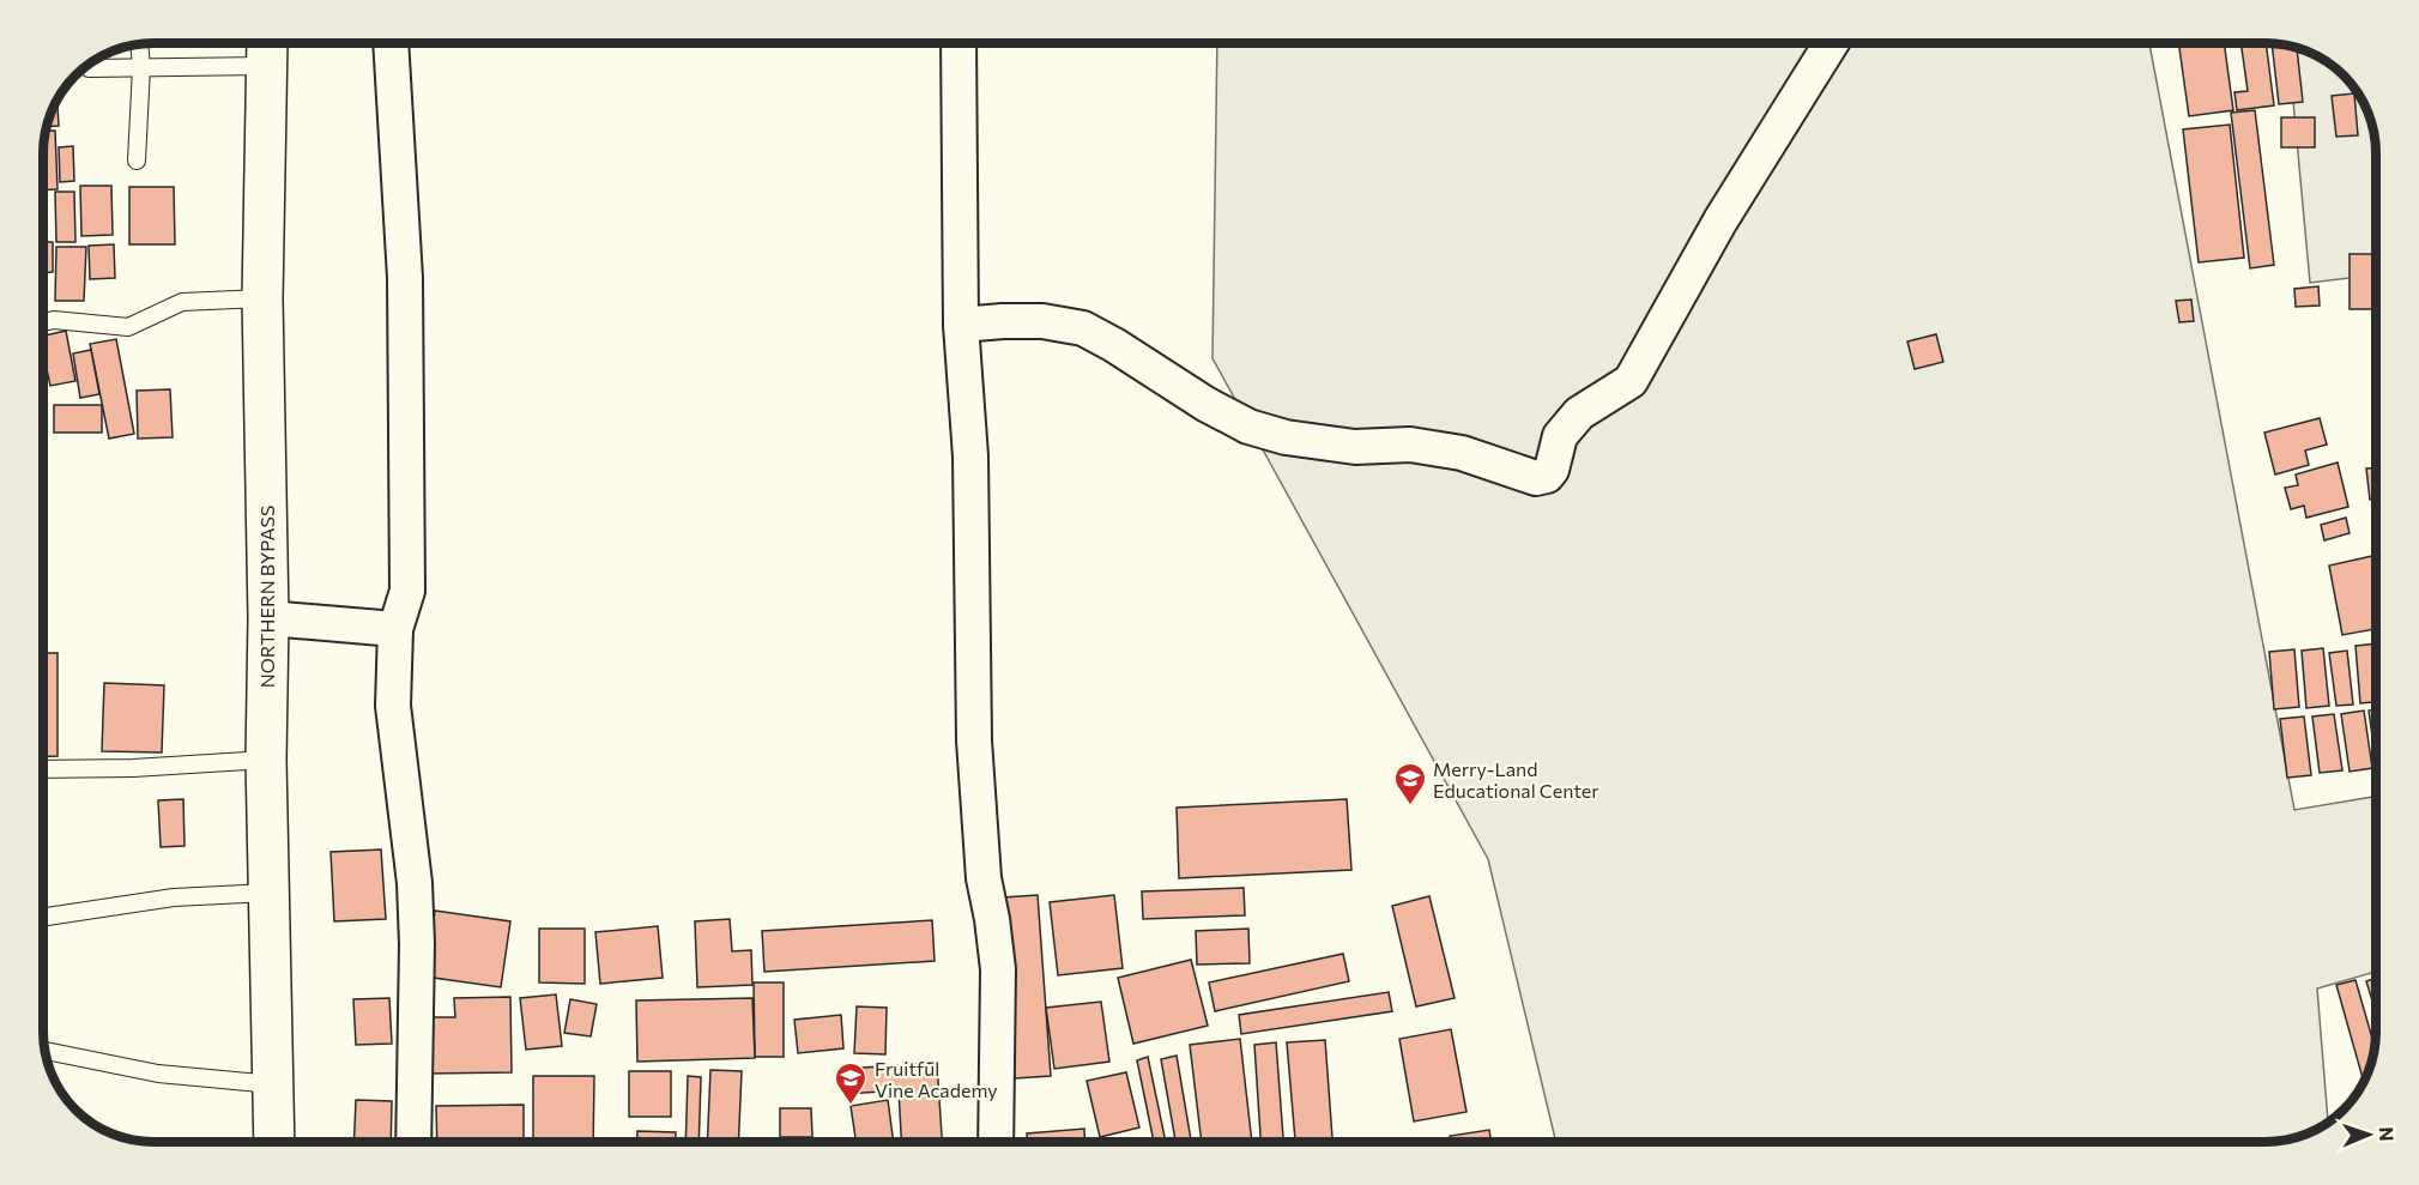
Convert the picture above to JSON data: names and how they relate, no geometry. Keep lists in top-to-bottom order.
{
  "streets": {
    "main road": ["NORTHERN BYPASS"]
  },
  "places": {
    "school or university": ["Merry-Land Educational Center", "Fruitful Vine Academy"]
  },
  "north": "right"
}
